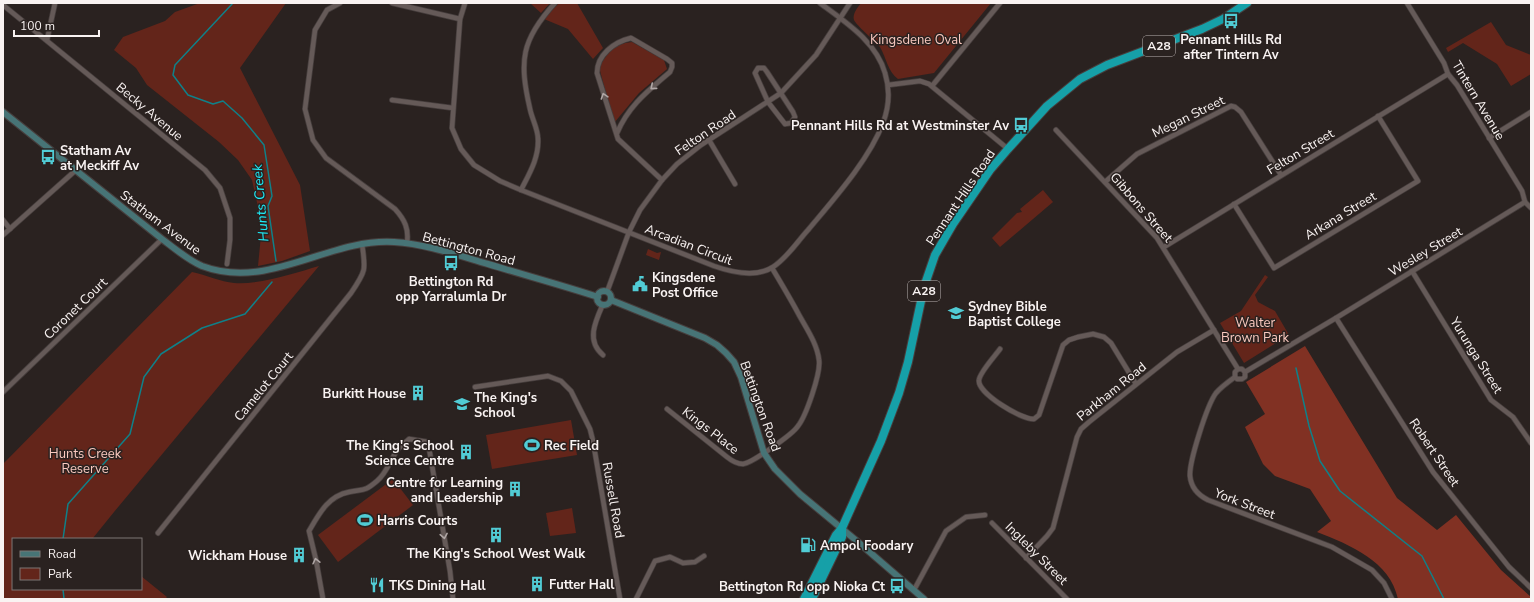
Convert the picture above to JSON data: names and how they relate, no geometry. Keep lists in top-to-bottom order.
{
  "streets": {
    "highway": ["A28", "Pennant Hills Road"],
    "main road": ["Statham Avenue", "Bettington Road"],
    "street": [
      "Tintern Avenue",
      "Becky Avenue",
      "Megan Street",
      "Felton Road",
      "Felton Street",
      "Gibbons Street",
      "Arkana Street",
      "Arcadian Circuit",
      "Wesley Street",
      "Coronet Court",
      "Yurunga Street",
      "Camelot Court",
      "Parkham Road",
      "Kings Place",
      "Robert Street",
      "Russell Road",
      "York Street",
      "Ingleby Street"
    ]
  },
  "crossings": [
    ["Tintern Avenue", "Felton Street"],
    ["Tintern Avenue", "Wesley Street"],
    ["Megan Street", "Felton Street"],
    ["Megan Street", "Gibbons Street"],
    ["Felton Road", "Arcadian Circuit"],
    ["Felton Road", "Bettington Road"],
    ["Felton Street", "Gibbons Street"],
    ["Felton Street", "Arkana Street"],
    ["Pennant Hills Road", "Bettington Road"],
    ["Gibbons Street", "Parkham Road"],
    ["Gibbons Street", "York Street"],
    ["Statham Avenue", "Bettington Road"],
    ["Statham Avenue", "Coronet Court"],
    ["Arcadian Circuit", "Kings Place"],
    ["Bettington Road", "Camelot Court"],
    ["Bettington Road", "Kings Place"],
    ["Wesley Street", "Yurunga Street"],
    ["Wesley Street", "Robert Street"],
    ["Parkham Road", "Ingleby Street"]
  ],
  "water": ["Hunts Creek"],
  "parks": ["Kingsdene Oval", "Walter Brown Park", "Hunts Creek Reserve"],
  "places": {
    "bus stop": [
      "Pennant Hills Rd after Tintern Av",
      "Pennant Hills Rd at Westminster Av",
      "Statham Av at Meckiff Av",
      "Bettington Rd opp Yarralumla Dr",
      "Bettington Rd opp Nioka Ct"
    ],
    "public building": ["Kingsdene Post Office"],
    "school or university": ["Sydney Bible Baptist College", "The King's School"],
    "building": [
      "Burkitt House",
      "The King's School Science Centre",
      "Centre for Learning and Leadership",
      "The King's School West Walk",
      "Wickham House",
      "Futter Hall"
    ],
    "sports": ["Rec Field", "Harris Courts"],
    "fuel station": ["Ampol Foodary"],
    "restaurant": ["TKS Dining Hall"]
  },
  "legend": ["Road", "Park"],
  "scale_bar": "100 m"
}
